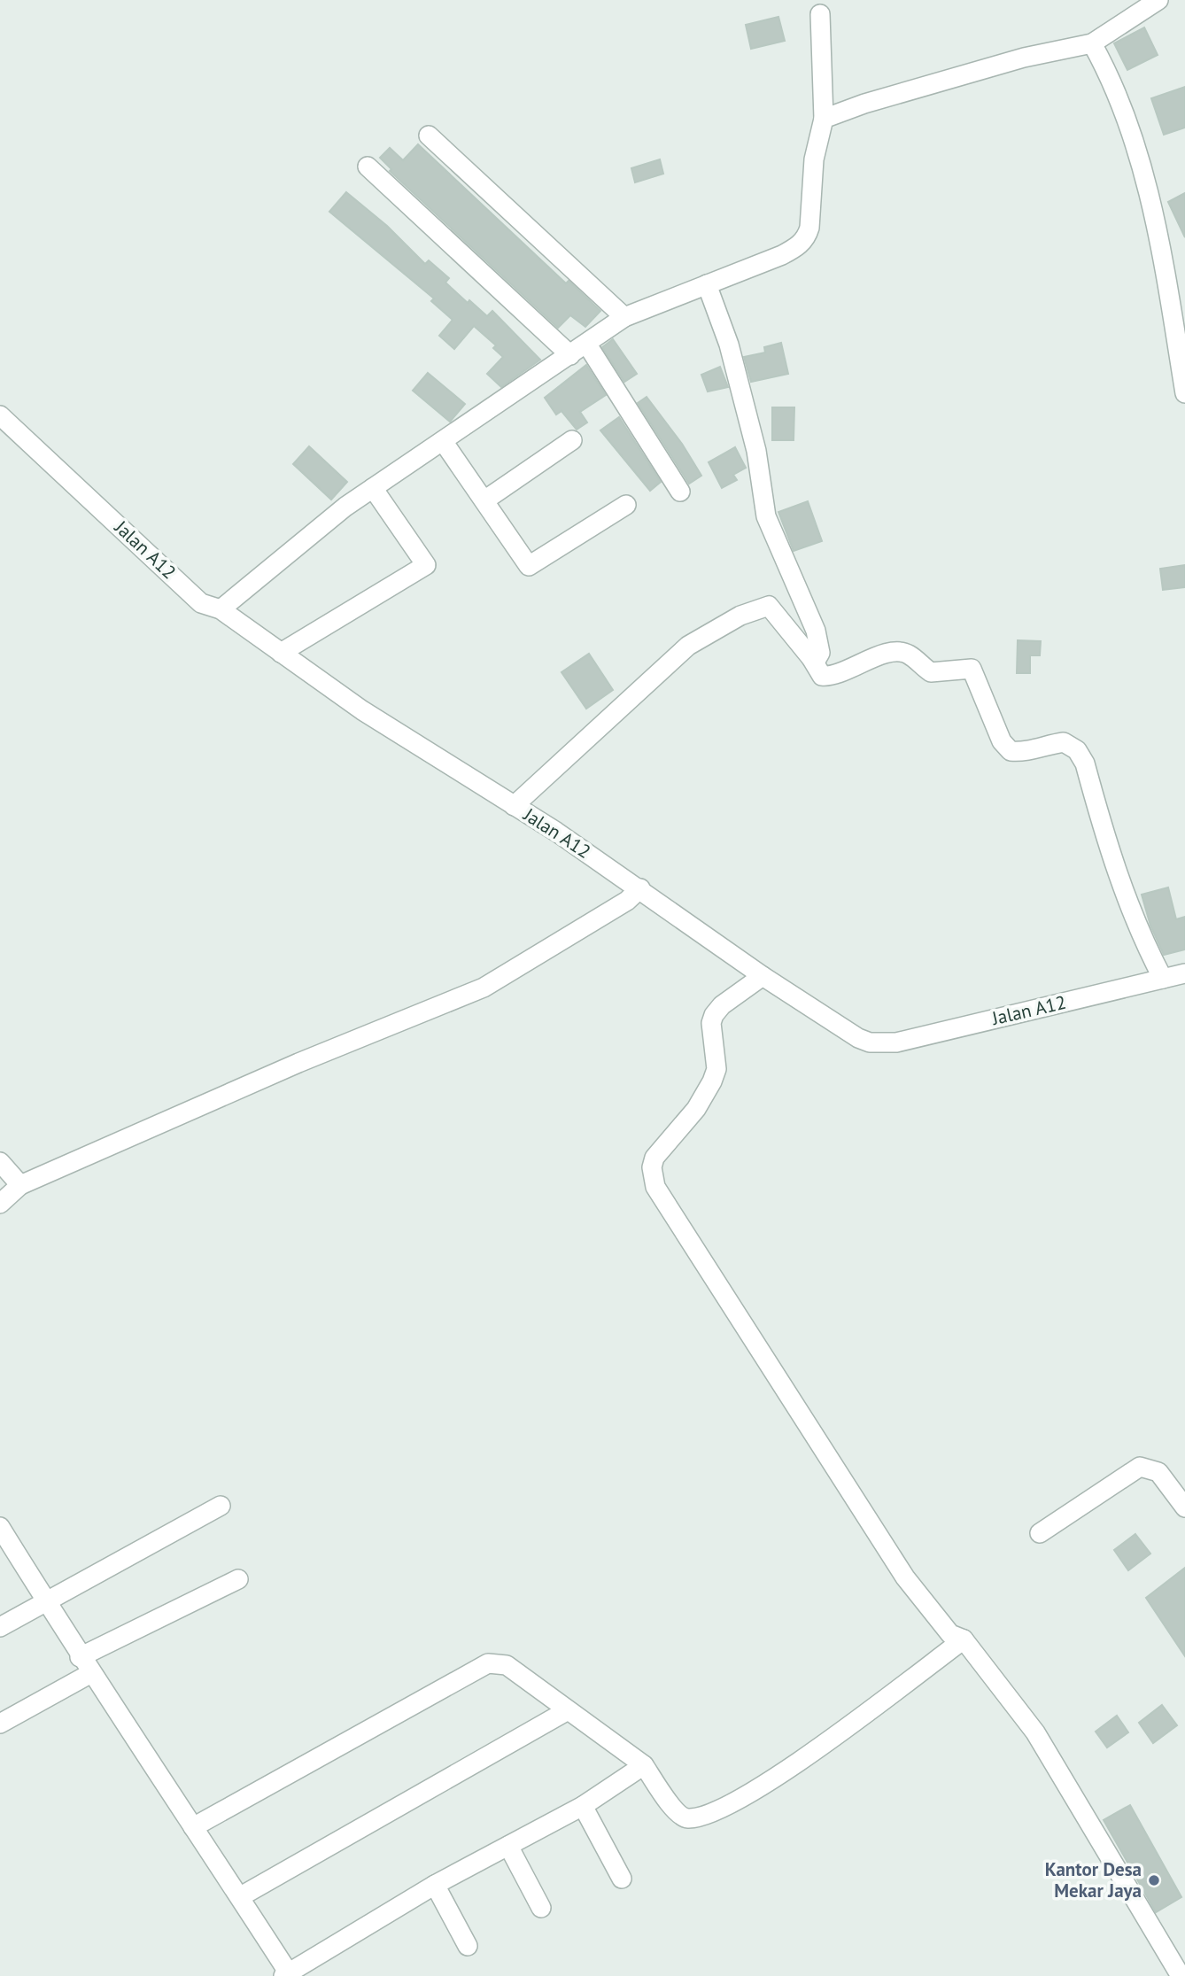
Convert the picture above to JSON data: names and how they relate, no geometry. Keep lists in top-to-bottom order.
{
  "streets": {
    "street": ["Jalan A12"]
  },
  "places": ["Kantor Desa Mekar Jaya"]
}
